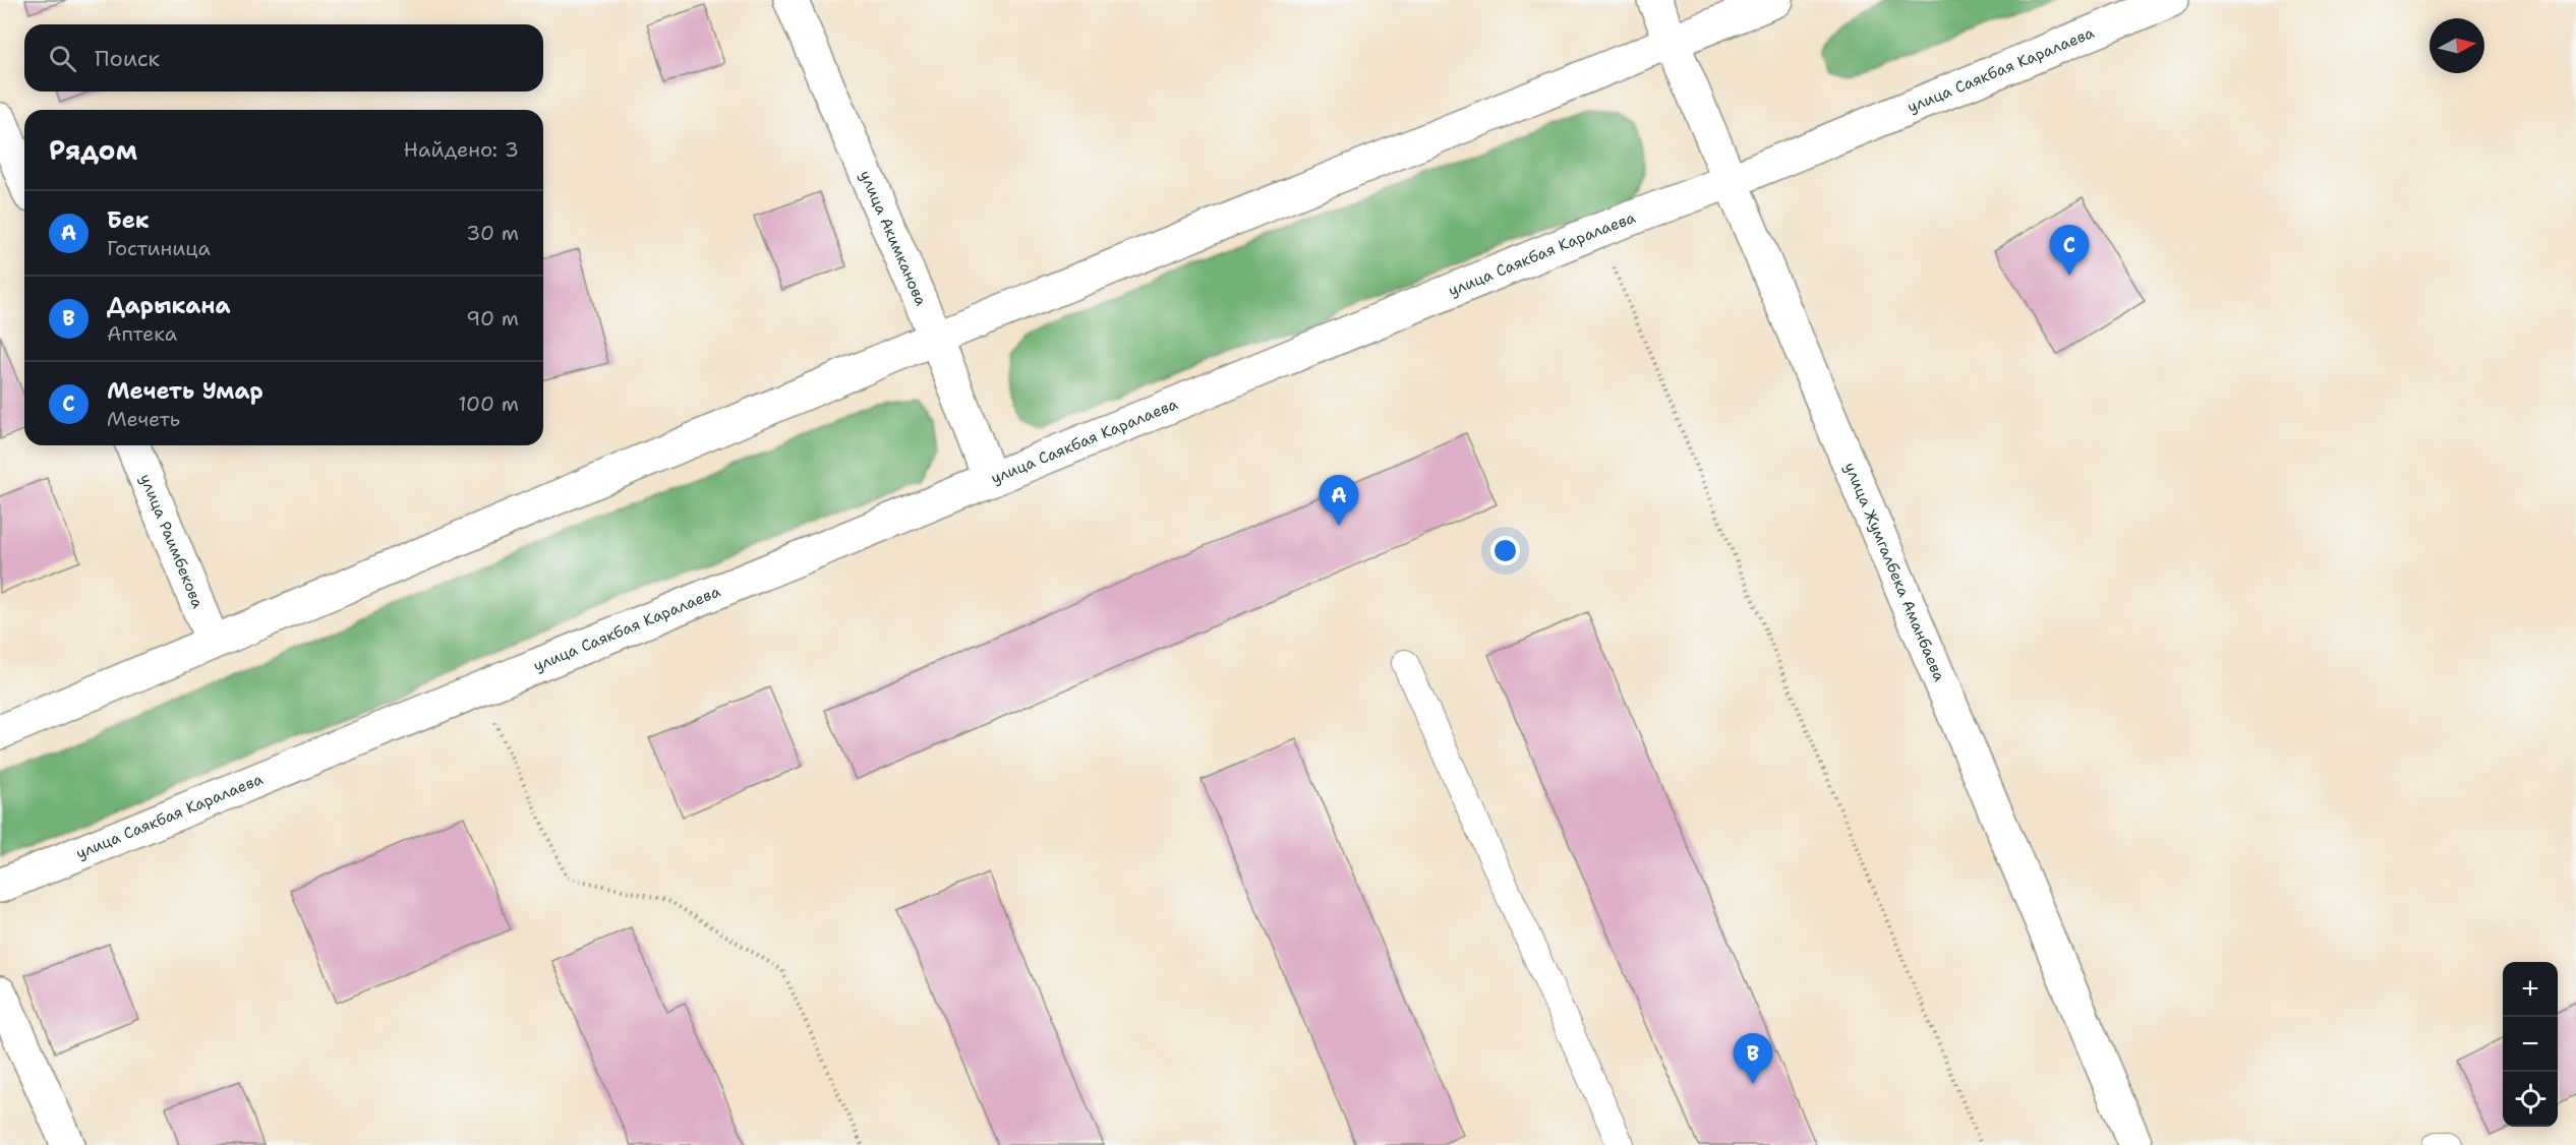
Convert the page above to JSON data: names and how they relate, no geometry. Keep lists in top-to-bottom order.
{
  "streets": {
    "street": [
      "улица Саякбая Каралаева",
      "улица Акимканова",
      "улица Раимбекова",
      "улица Жумгалбека Аманбаева"
    ]
  },
  "crossings": [
    ["улица Саякбая Каралаева", "улица Акимканова"],
    ["улица Саякбая Каралаева", "улица Жумгалбека Аманбаева"]
  ],
  "north": "right",
  "page": {
    "search": "Поиск",
    "heading": ["Рядом", "Найдено: 3"],
    "list": [
      {
        "mark": "A",
        "name": "Бек",
        "note": "Гостиница",
        "value": "30 m"
      },
      {
        "mark": "B",
        "name": "Дарыкана",
        "note": "Аптека",
        "value": "90 m"
      },
      {
        "mark": "C",
        "name": "Мечеть Умар",
        "note": "Мечеть",
        "value": "100 m"
      }
    ],
    "pins": ["C", "A", "B"],
    "map_buttons": ["+", "−"]
  }
}
